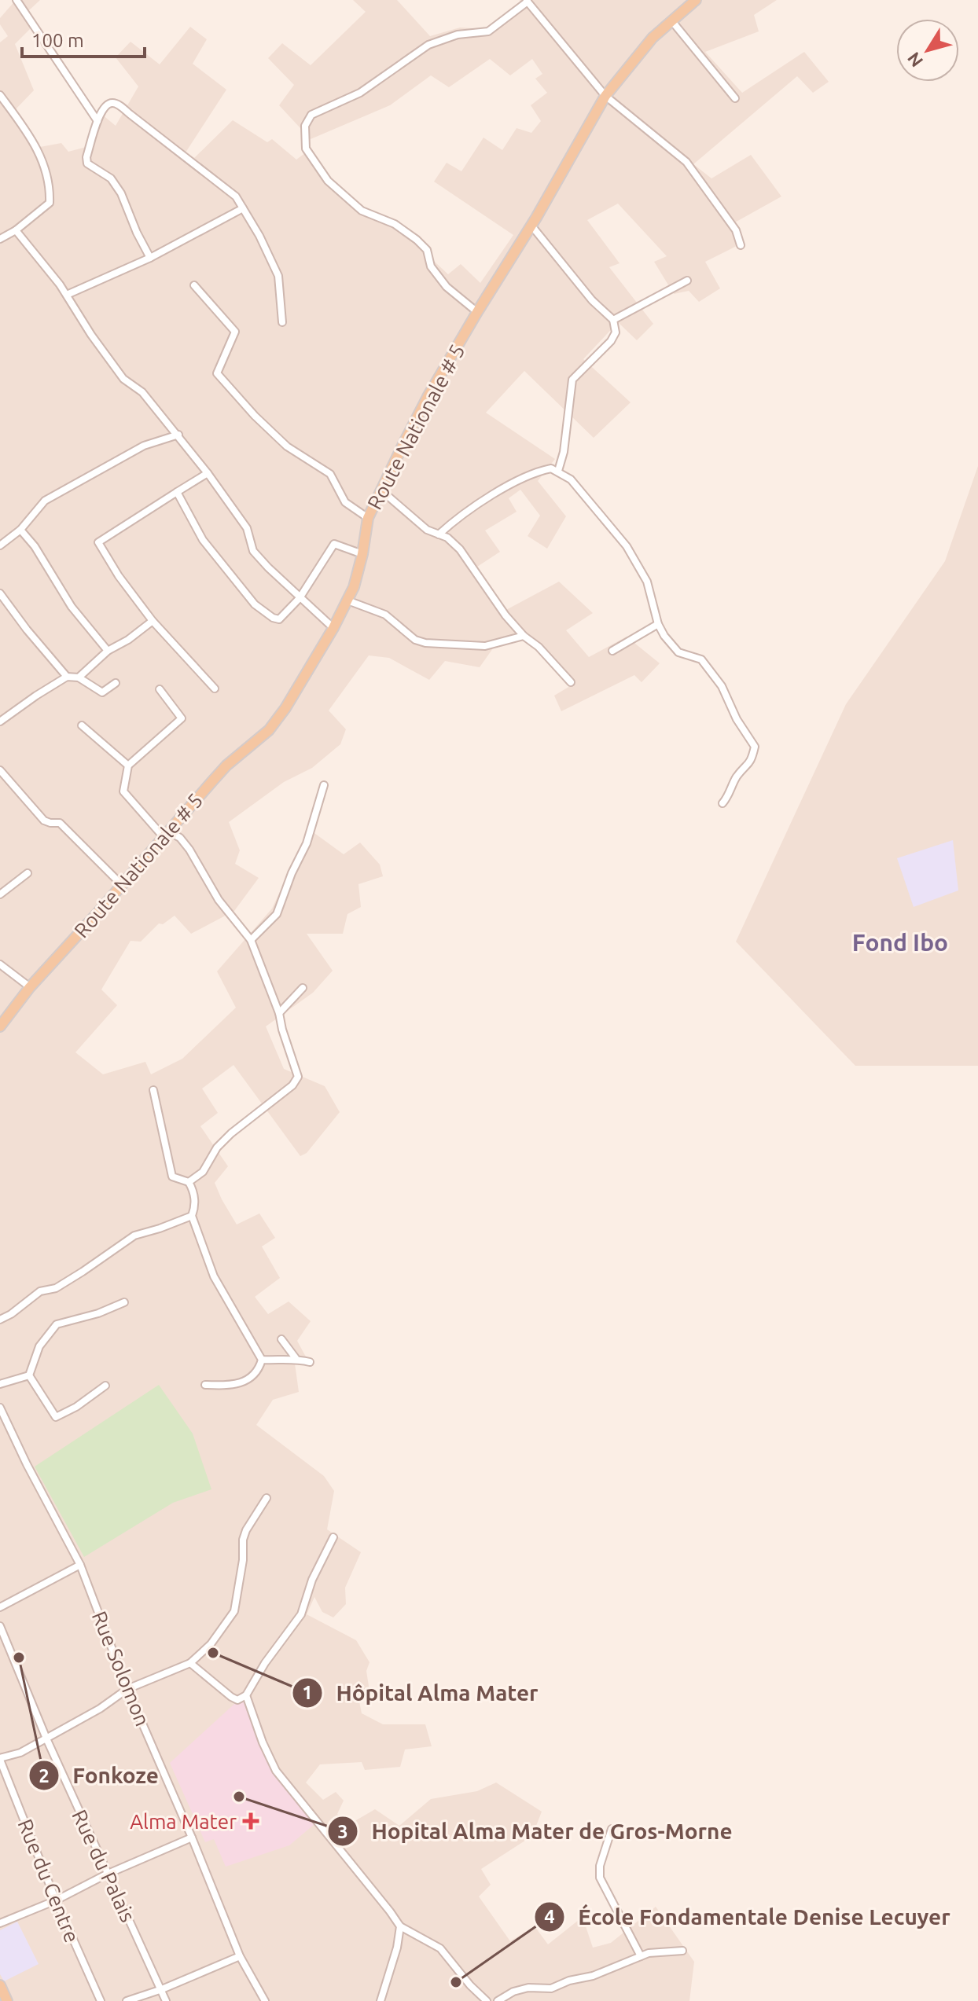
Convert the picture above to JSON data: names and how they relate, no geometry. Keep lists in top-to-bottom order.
{
  "streets": {
    "main road": ["Route Nationale # 5"],
    "street": ["Rue Solomon", "Rue du Palais", "Rue du Centre"]
  },
  "districts": ["Fond Ibo"],
  "places": {
    "other": [
      "Hôpital Alma Mater",
      "Fonkoze",
      "Hopital Alma Mater de Gros-Morne",
      "École Fondamentale Denise Lecuyer"
    ],
    "health": ["Alma Mater"]
  },
  "scale_bar": "100 m",
  "north": "bottom left"
}
